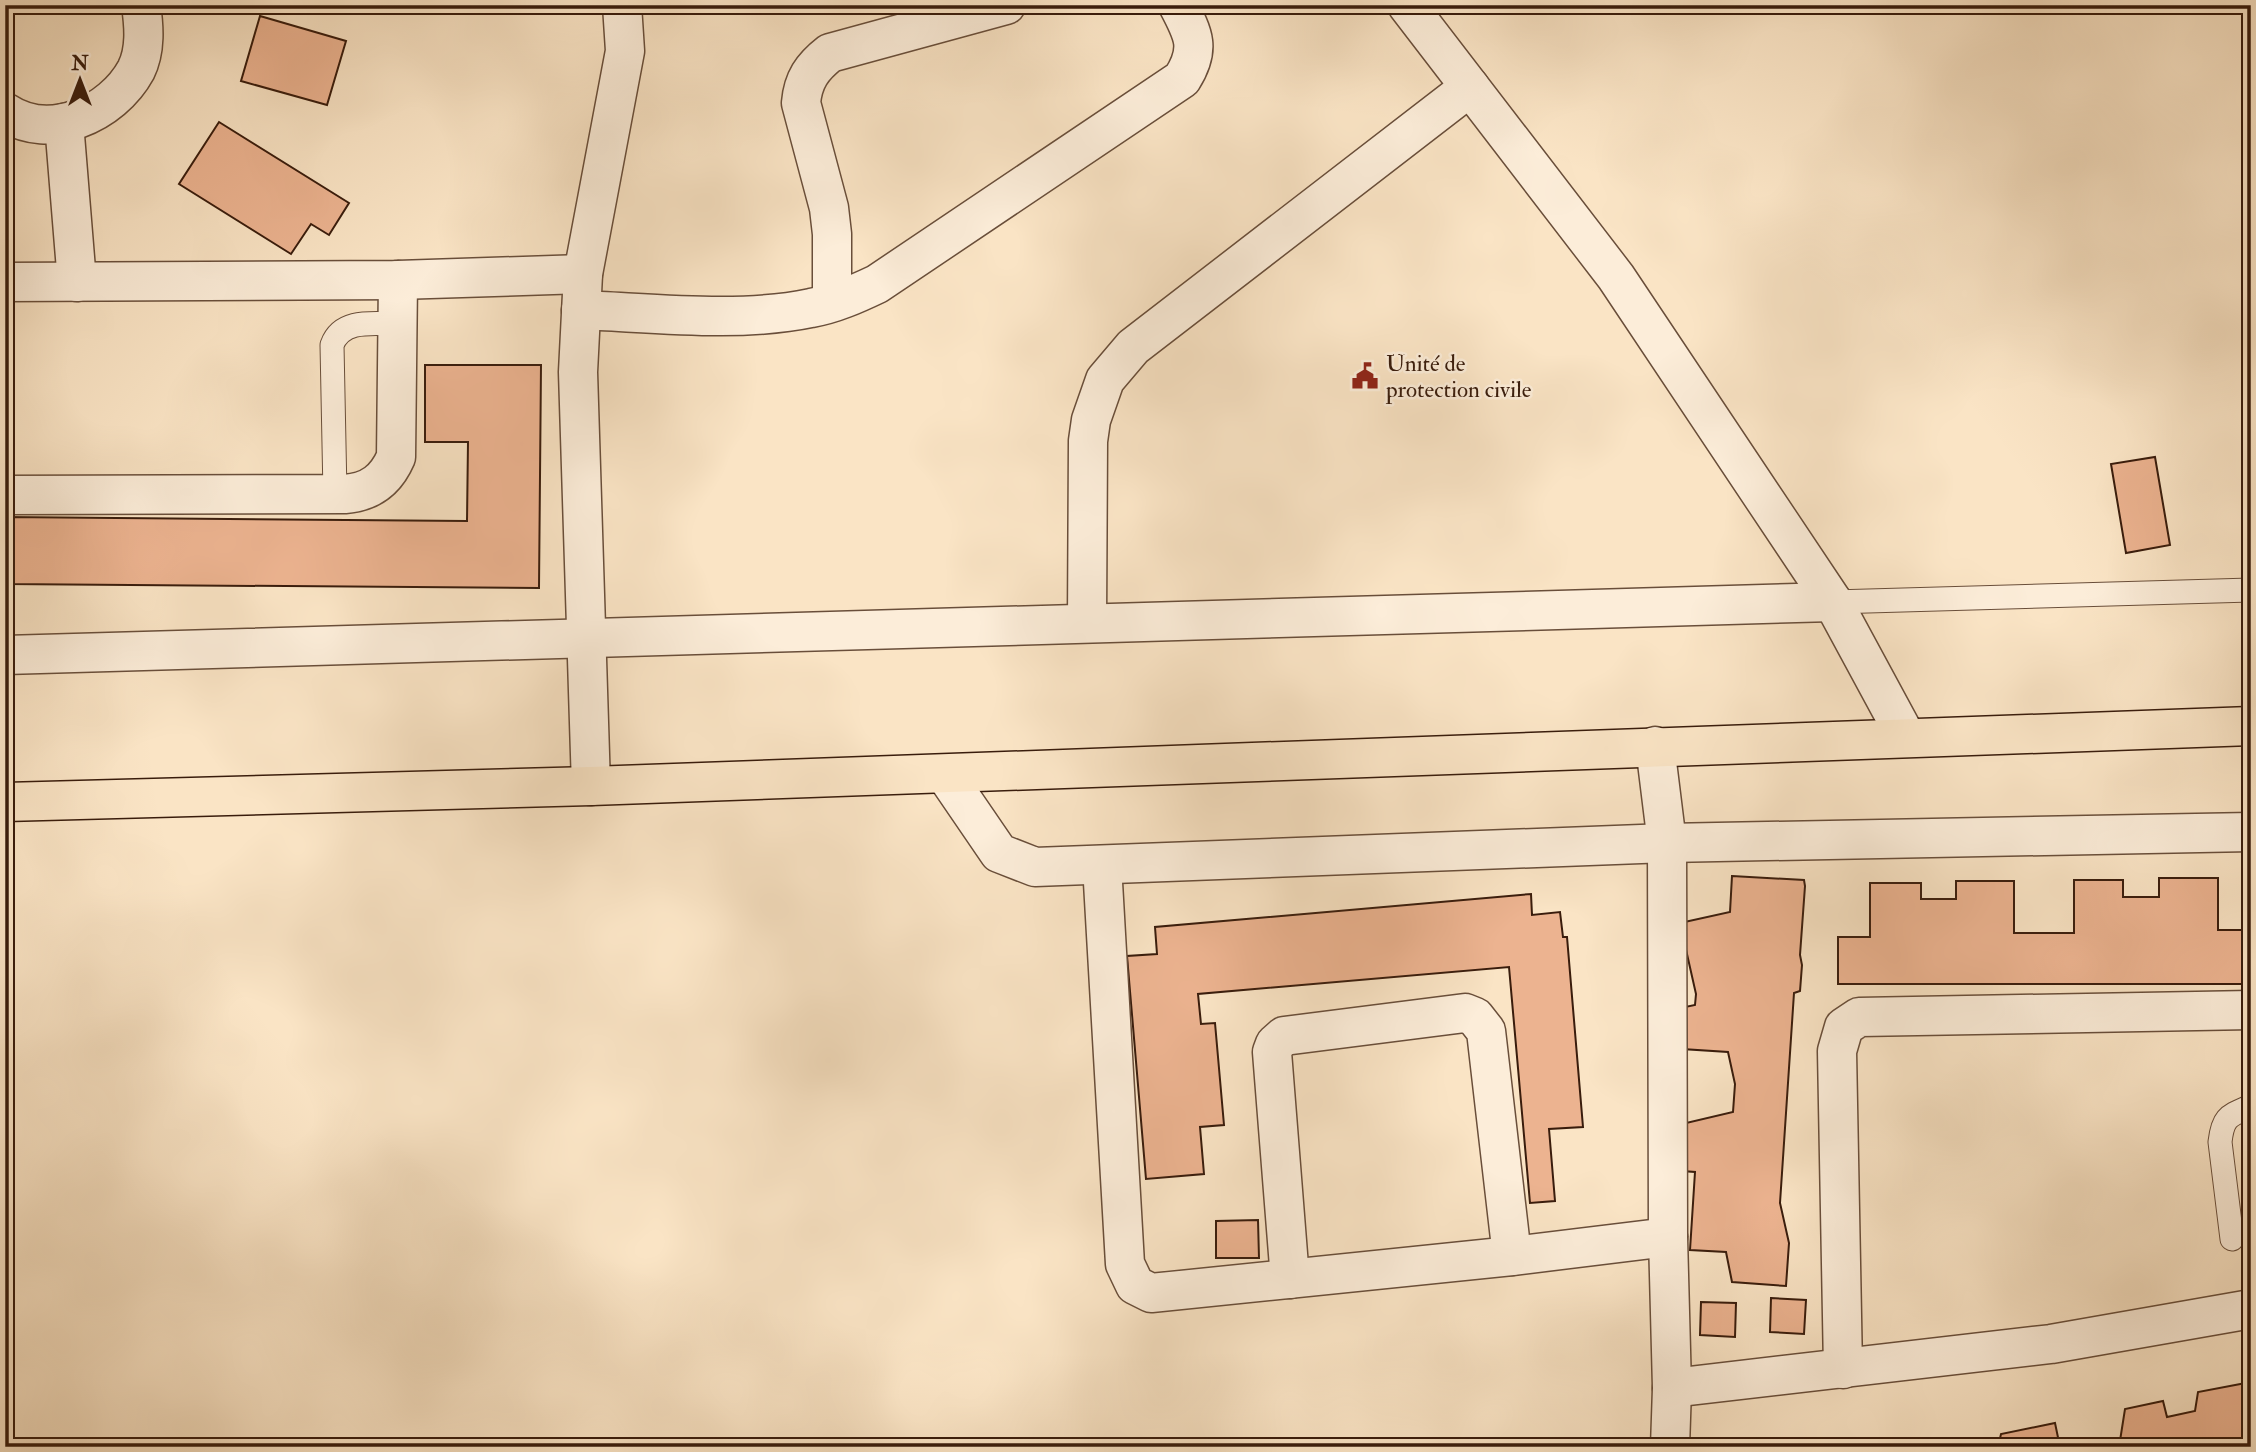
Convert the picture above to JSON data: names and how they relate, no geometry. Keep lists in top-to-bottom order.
{
  "places": {
    "public building": ["Unité de protection civile"]
  },
  "north": "top"
}
